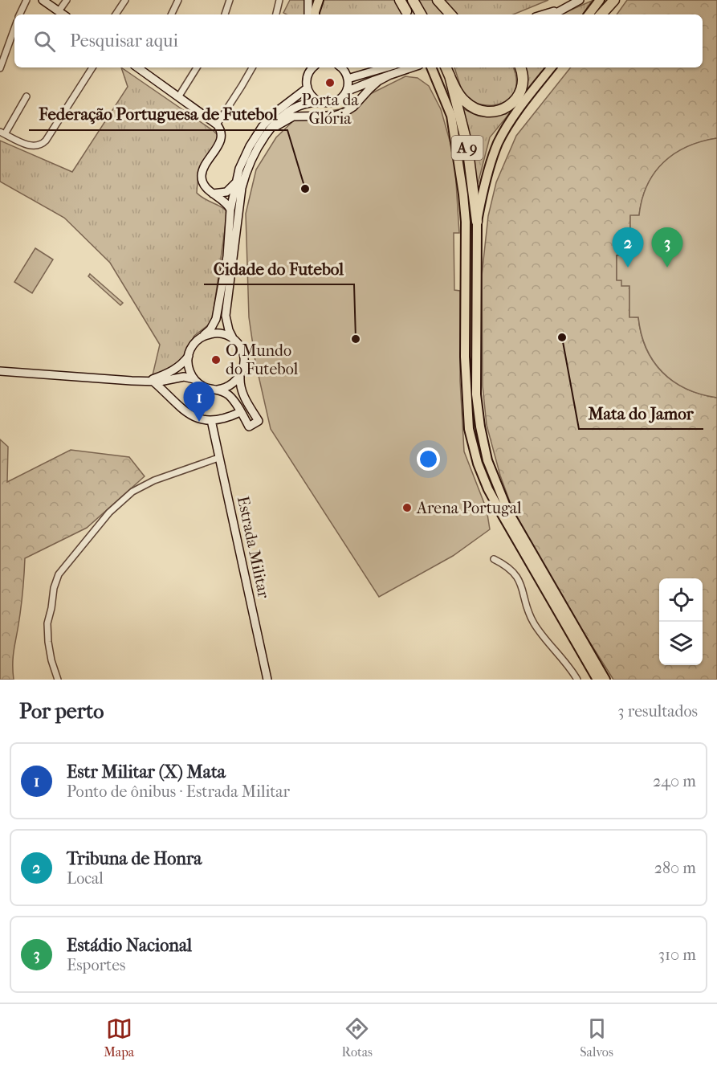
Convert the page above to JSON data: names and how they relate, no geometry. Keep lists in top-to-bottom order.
{
  "streets": {
    "highway": ["A 9"],
    "street": ["Estrada Militar"]
  },
  "places": [
    "Porta da Glória",
    "Federação Portuguesa de Futebol",
    "Mata do Jamor",
    "Cidade do Futebol",
    "O Mundo do Futebol",
    "Arena Portugal"
  ],
  "page": {
    "search": "Pesquisar aqui",
    "pins": ["2", "3", "1"],
    "heading": ["Por perto", "3 resultados"],
    "list": [
      {
        "mark": "1",
        "name": "Estr Militar (X) Mata",
        "note": "Ponto de ônibus · Estrada Militar",
        "value": "240 m"
      },
      {
        "mark": "2",
        "name": "Tribuna de Honra",
        "note": "Local",
        "value": "280 m"
      },
      {
        "mark": "3",
        "name": "Estádio Nacional",
        "note": "Esportes",
        "value": "310 m"
      }
    ],
    "nav": ["Mapa", "Rotas", "Salvos"]
  }
}
